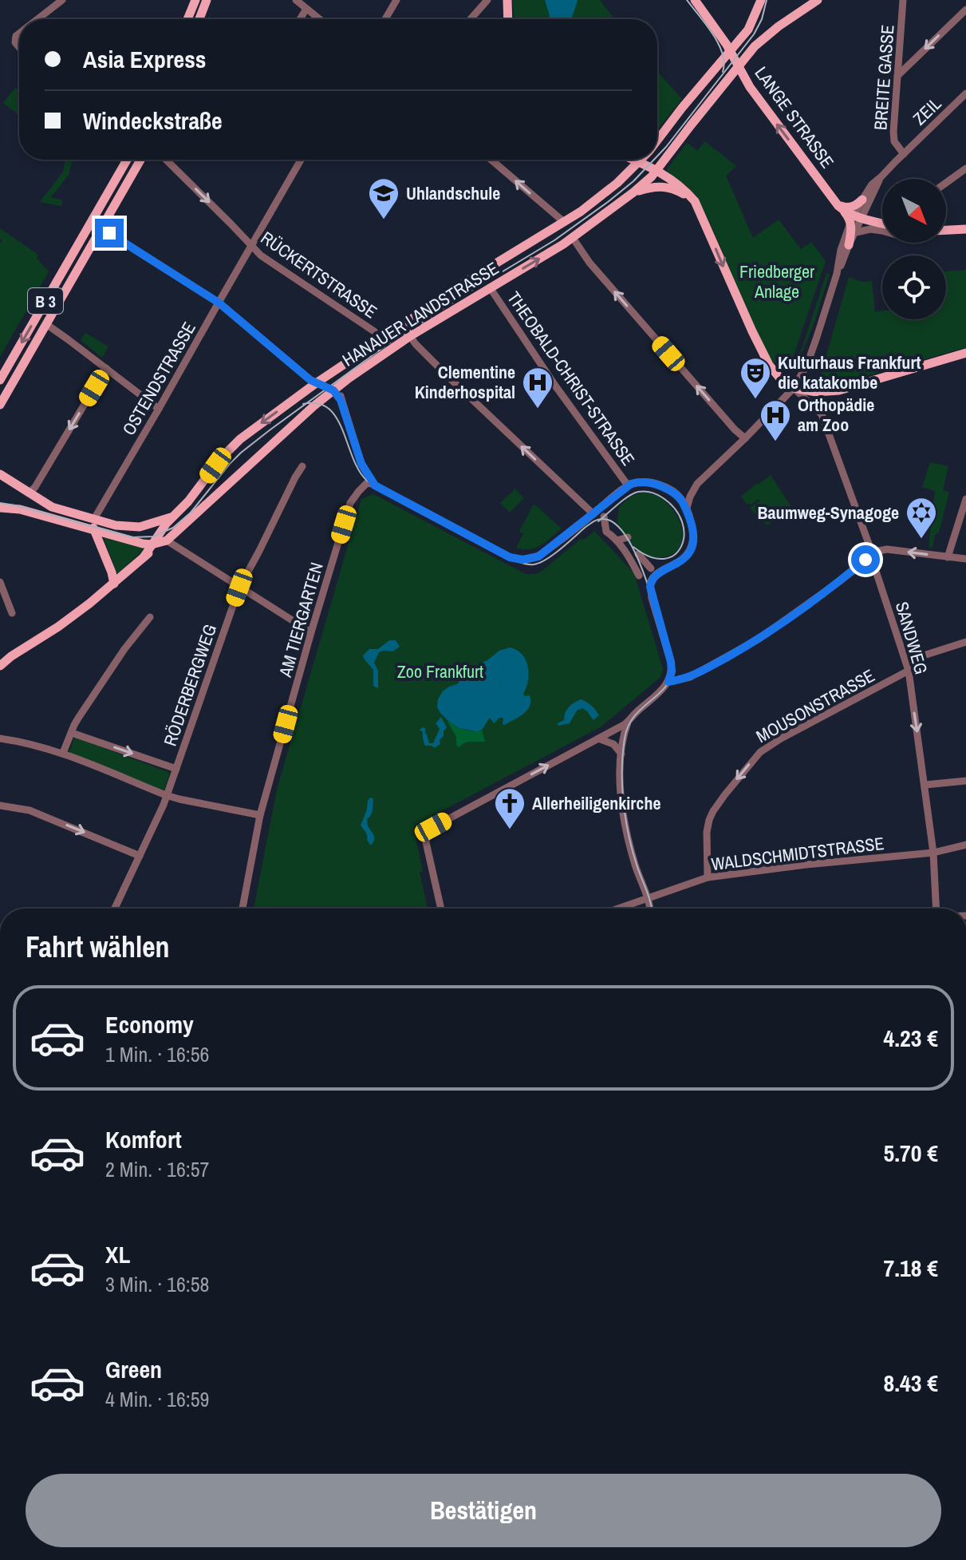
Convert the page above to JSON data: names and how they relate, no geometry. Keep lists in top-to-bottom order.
{
  "streets": {
    "main road": ["LANGE STRASSE", "B 3", "HANAUER LANDSTRASSE"],
    "street": [
      "BREITE GASSE",
      "ZEIL",
      "RÜCKERTSTRASSE",
      "OSTENDSTRASSE",
      "THEOBALD-CHRIST-STRASSE",
      "AM TIERGARTEN",
      "SANDWEG",
      "RÖDERBERGWEG",
      "MOUSONSTRASSE",
      "WALDSCHMIDTSTRASSE"
    ]
  },
  "crossings": [
    ["BREITE GASSE", "ZEIL"],
    ["ZEIL", "LANGE STRASSE"],
    ["LANGE STRASSE", "HANAUER LANDSTRASSE"],
    ["RÜCKERTSTRASSE", "HANAUER LANDSTRASSE"],
    ["RÜCKERTSTRASSE", "OSTENDSTRASSE"],
    ["HANAUER LANDSTRASSE", "OSTENDSTRASSE"],
    ["HANAUER LANDSTRASSE", "THEOBALD-CHRIST-STRASSE"],
    ["SANDWEG", "MOUSONSTRASSE"],
    ["SANDWEG", "WALDSCHMIDTSTRASSE"],
    ["MOUSONSTRASSE", "WALDSCHMIDTSTRASSE"]
  ],
  "one_way": ["LANGE STRASSE", "RÜCKERTSTRASSE", "MOUSONSTRASSE"],
  "parks": ["Friedberger Anlage", "Zoo Frankfurt"],
  "places": {
    "school or university": ["Uhlandschule"],
    "theatre": ["Kulturhaus Frankfurt die katakombe"],
    "hospital": ["Clementine Kinderhospital", "Orthopädie am Zoo"],
    "synagogue": ["Baumweg-Synagoge"],
    "church": ["Allerheiligenkirche"]
  },
  "north": "bottom right",
  "page": {
    "banner": ["Asia Express", "Windeckstraße"],
    "heading": "Fahrt wählen",
    "list": [
      {
        "name": "Economy",
        "note": "1 Min. · 16:56",
        "value": "4.23 €"
      },
      {
        "name": "Komfort",
        "note": "2 Min. · 16:57",
        "value": "5.70 €"
      },
      {
        "name": "XL",
        "note": "3 Min. · 16:58",
        "value": "7.18 €"
      },
      {
        "name": "Green",
        "note": "4 Min. · 16:59",
        "value": "8.43 €"
      }
    ],
    "buttons": "Bestätigen"
  }
}
